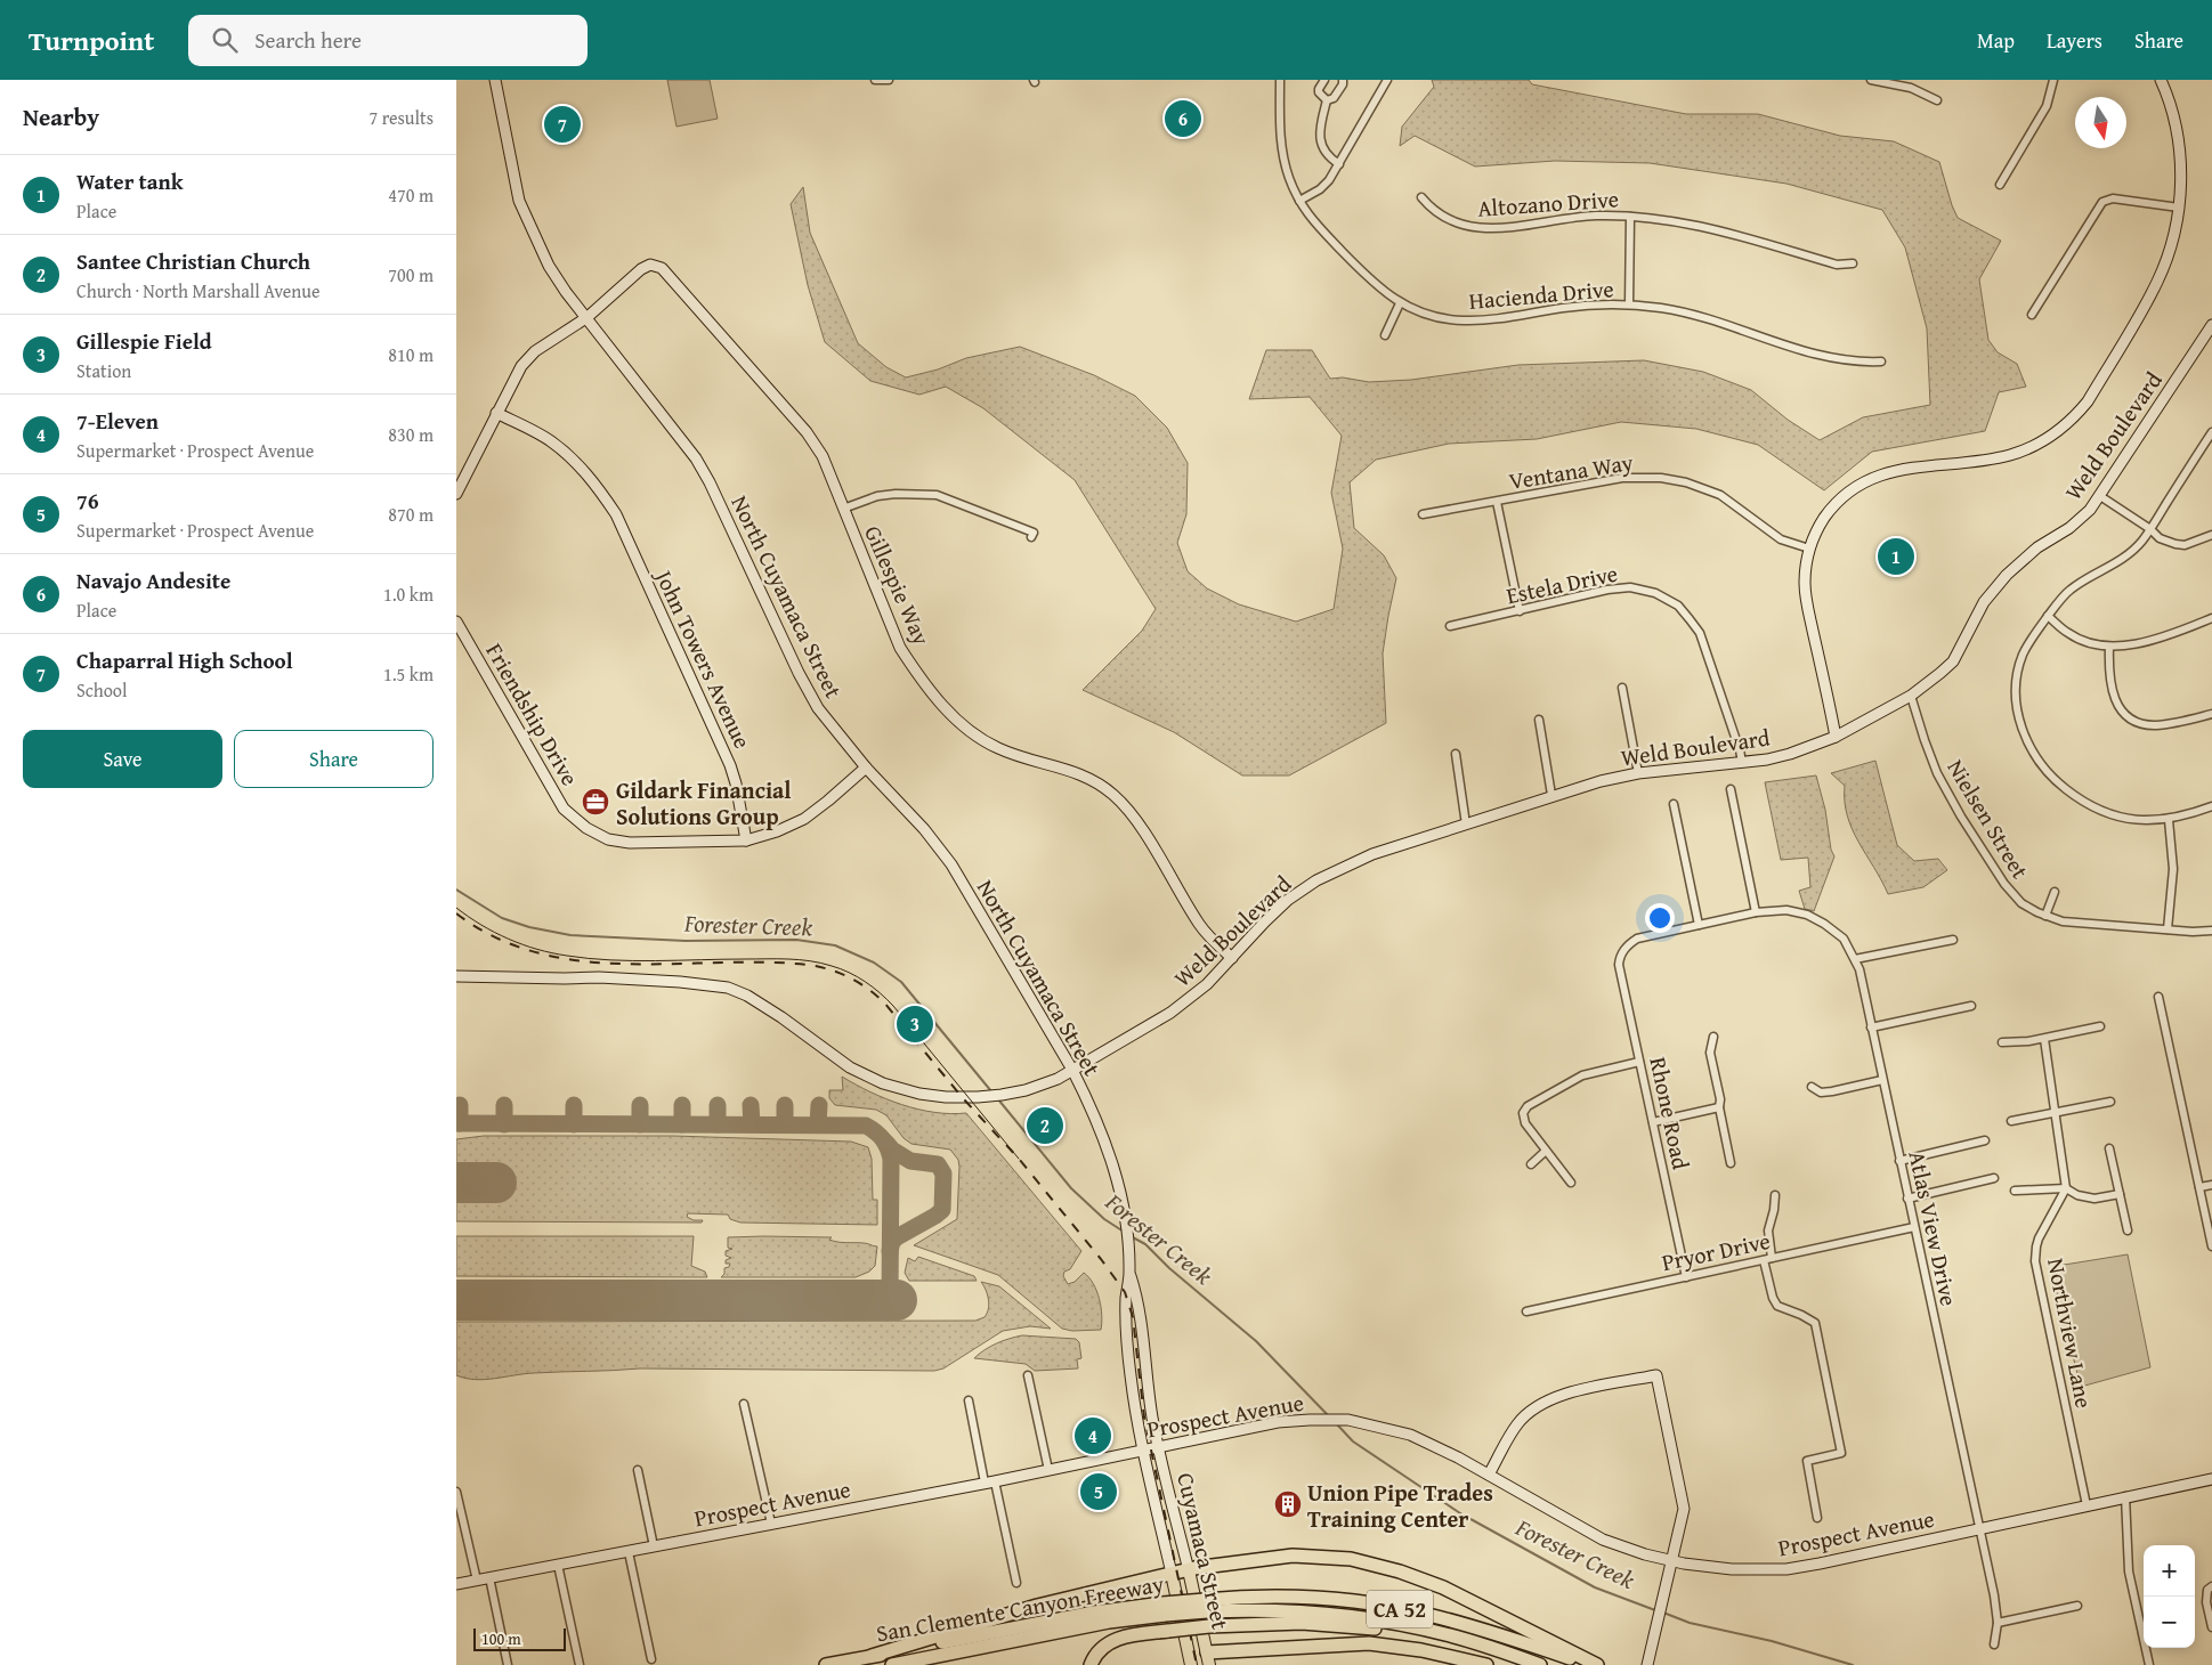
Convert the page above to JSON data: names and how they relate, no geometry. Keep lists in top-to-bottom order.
{
  "streets": {
    "highway": ["San Clemente Canyon Freeway", "CA 52"],
    "main road": [
      "Weld Boulevard",
      "Gillespie Way",
      "North Cuyamaca Street",
      "John Towers Avenue",
      "Friendship Drive",
      "Prospect Avenue",
      "Cuyamaca Street"
    ],
    "street": [
      "Altozano Drive",
      "Hacienda Drive",
      "Ventana Way",
      "Estela Drive",
      "Nielsen Street",
      "Rhone Road",
      "Atlas View Drive",
      "Pryor Drive",
      "Northview Lane"
    ]
  },
  "crossings": [
    ["Weld Boulevard", "Estela Drive"],
    ["Weld Boulevard", "Gillespie Way"],
    ["Weld Boulevard", "North Cuyamaca Street"],
    ["Weld Boulevard", "Nielsen Street"],
    ["Gillespie Way", "North Cuyamaca Street"],
    ["North Cuyamaca Street", "Prospect Avenue"],
    ["North Cuyamaca Street", "Cuyamaca Street"],
    ["John Towers Avenue", "Friendship Drive"],
    ["Rhone Road", "Atlas View Drive"],
    ["Rhone Road", "Pryor Drive"],
    ["Atlas View Drive", "Pryor Drive"],
    ["Atlas View Drive", "Prospect Avenue"],
    ["Northview Lane", "Prospect Avenue"],
    ["Prospect Avenue", "Cuyamaca Street"]
  ],
  "water": ["Forester Creek"],
  "places": {
    "office": ["Gildark Financial Solutions Group"],
    "building": ["Union Pipe Trades Training Center"]
  },
  "scale_bar": "100 m",
  "north": "bottom",
  "page": {
    "header": "Turnpoint",
    "search": "Search here",
    "nav": ["Map", "Layers", "Share"],
    "heading": ["Nearby", "7 results"],
    "pins": [
      "6",
      "7",
      "1",
      "3",
      "2",
      "4",
      "5"
    ],
    "list": [
      {
        "mark": "1",
        "name": "Water tank",
        "note": "Place",
        "value": "470 m"
      },
      {
        "mark": "2",
        "name": "Santee Christian Church",
        "note": "Church · North Marshall Avenue",
        "value": "700 m"
      },
      {
        "mark": "3",
        "name": "Gillespie Field",
        "note": "Station",
        "value": "810 m"
      },
      {
        "mark": "4",
        "name": "7-Eleven",
        "note": "Supermarket · Prospect Avenue",
        "value": "830 m"
      },
      {
        "mark": "5",
        "name": "76",
        "note": "Supermarket · Prospect Avenue",
        "value": "870 m"
      },
      {
        "mark": "6",
        "name": "Navajo Andesite",
        "note": "Place",
        "value": "1.0 km"
      },
      {
        "mark": "7",
        "name": "Chaparral High School",
        "note": "School",
        "value": "1.5 km"
      }
    ],
    "buttons": ["Save", "Share"],
    "map_buttons": ["+", "−"],
    "scale": "100 m"
  }
}
